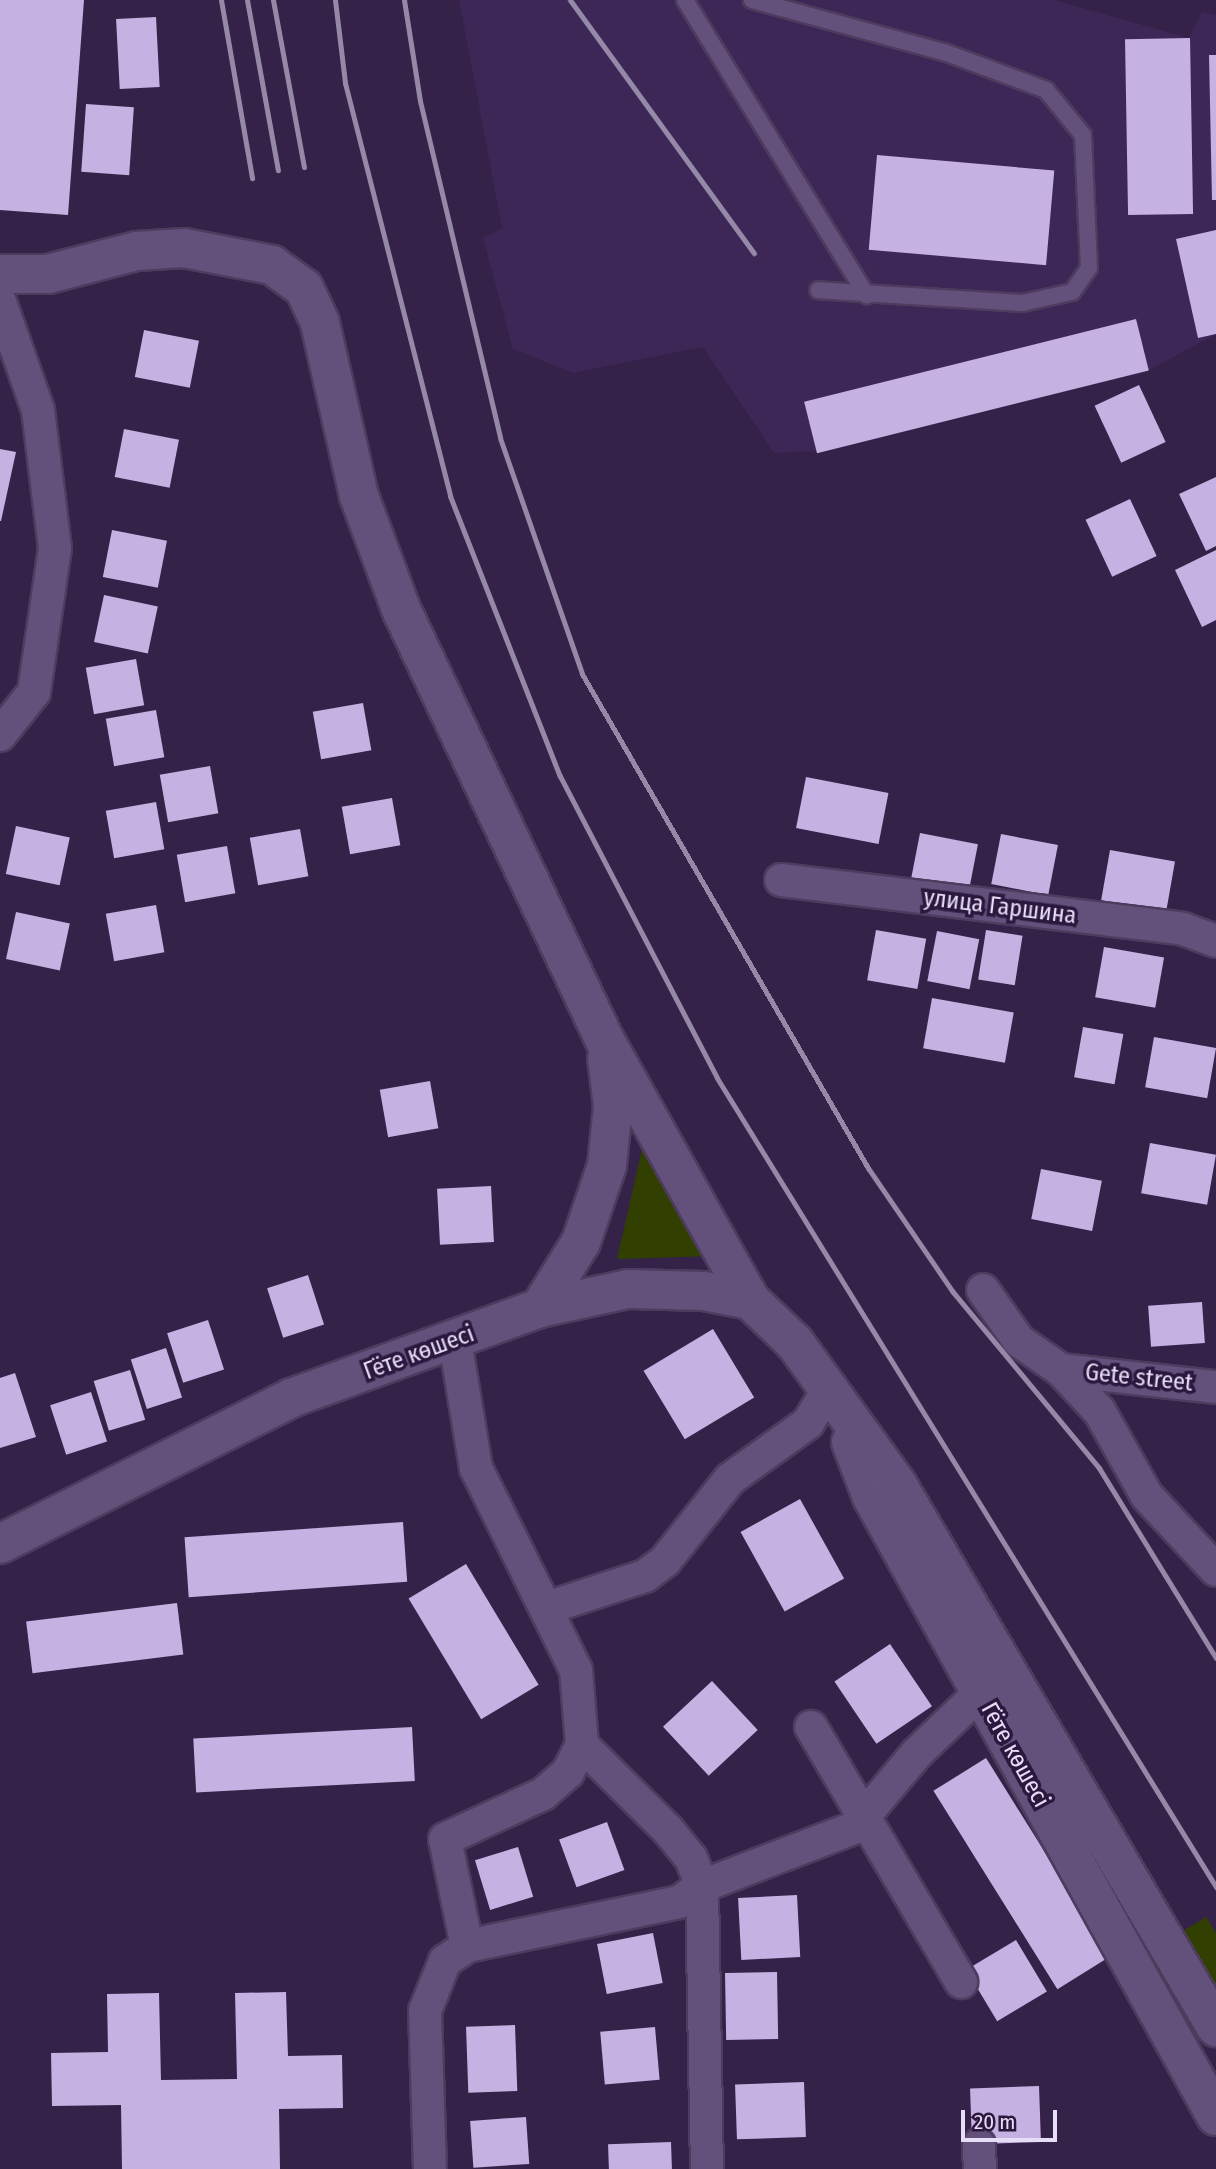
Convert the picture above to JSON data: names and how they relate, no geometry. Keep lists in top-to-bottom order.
{
  "streets": {
    "main road": ["Гёте көшесі"],
    "street": ["улица Гаршина", "Gete street"]
  },
  "scale_bar": "20 m"
}
